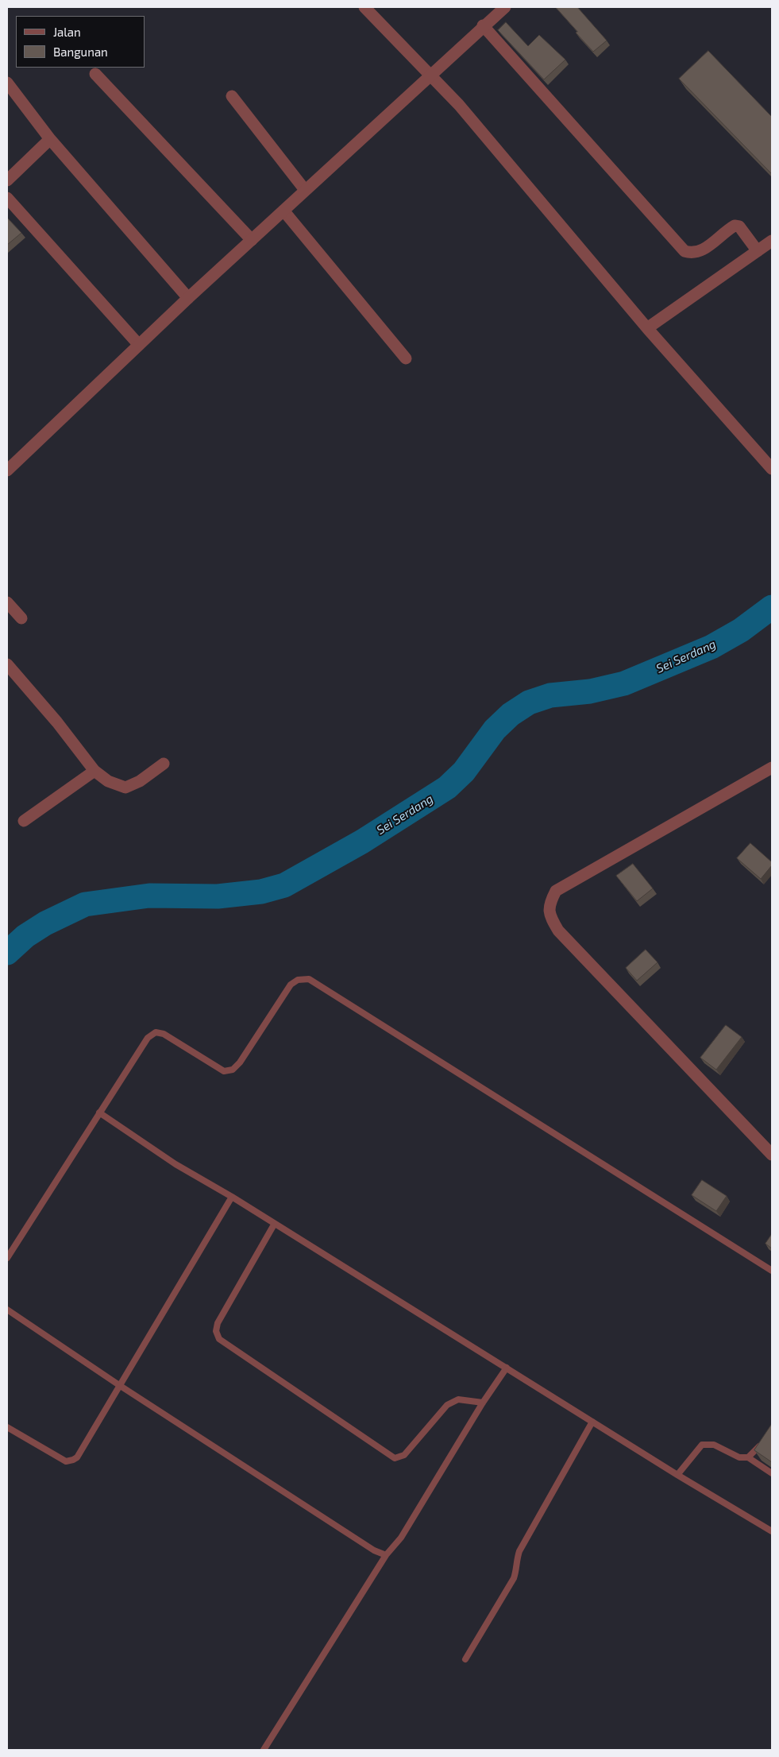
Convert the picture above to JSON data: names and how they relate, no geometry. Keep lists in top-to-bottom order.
{
  "water": ["Sei Serdang"],
  "legend": ["Jalan", "Bangunan"]
}
